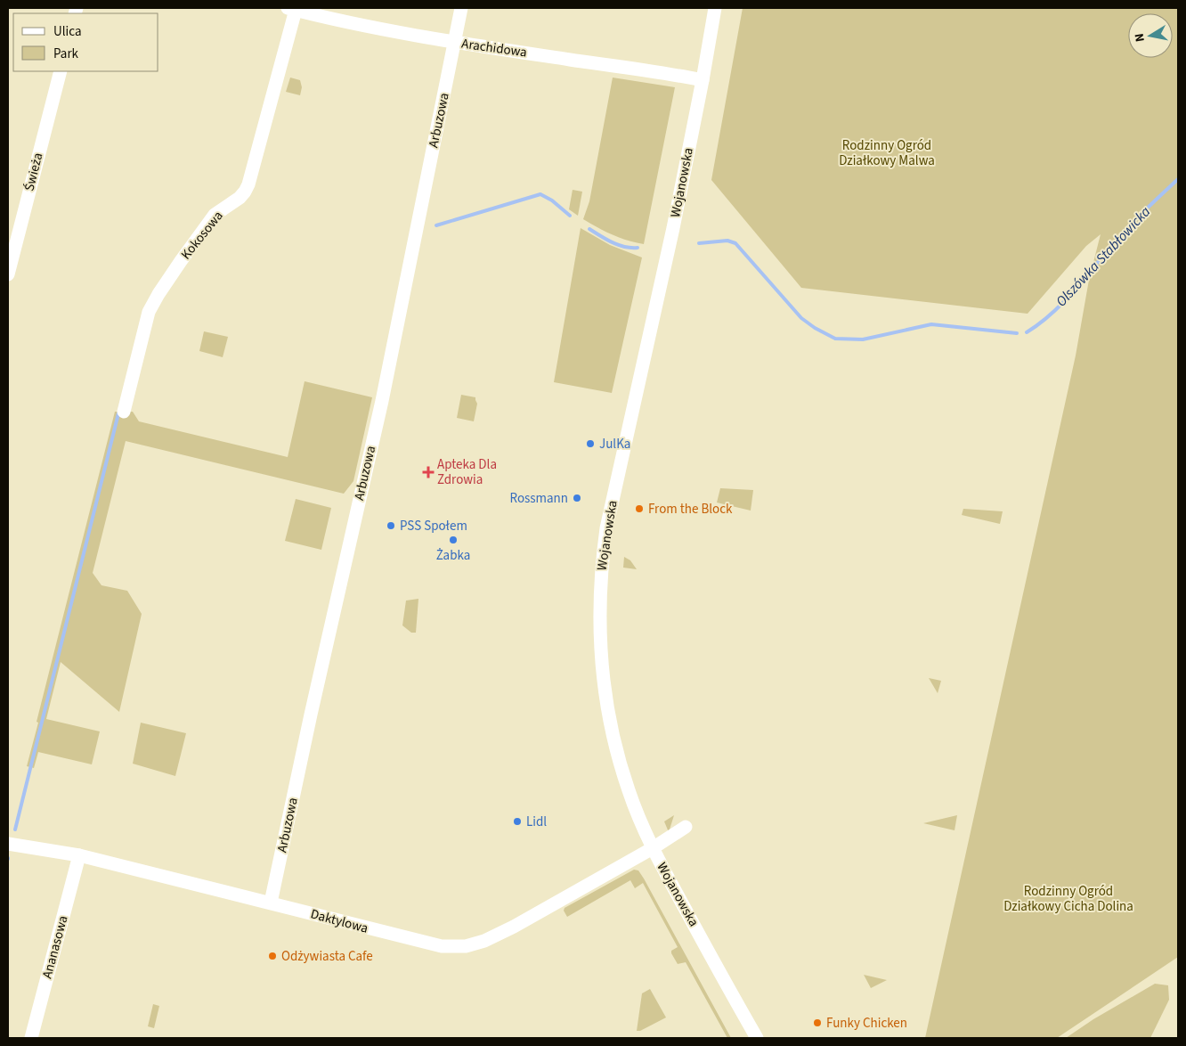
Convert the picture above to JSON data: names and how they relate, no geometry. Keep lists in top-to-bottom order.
{
  "streets": {
    "street": [
      "Arachidowa",
      "Arbuzowa",
      "Świeża",
      "Wojanowska",
      "Kokosowa",
      "Daktylowa",
      "Ananasowa"
    ]
  },
  "crossings": [
    ["Arachidowa", "Arbuzowa"],
    ["Arachidowa", "Wojanowska"],
    ["Arachidowa", "Kokosowa"],
    ["Arbuzowa", "Daktylowa"],
    ["Wojanowska", "Daktylowa"],
    ["Daktylowa", "Ananasowa"]
  ],
  "water": ["Olszówka Stabłowicka"],
  "parks": ["Rodzinny Ogród Działkowy Malwa", "Rodzinny Ogród Działkowy Cicha Dolina"],
  "places": {
    "other": [
      "JulKa",
      "Rossmann",
      "From the Block",
      "PSS Społem",
      "Żabka",
      "Lidl",
      "Odżywiasta Cafe",
      "Funky Chicken"
    ],
    "health": ["Apteka Dla Zdrowia"]
  },
  "legend": ["Ulica", "Park"],
  "north": "left"
}
